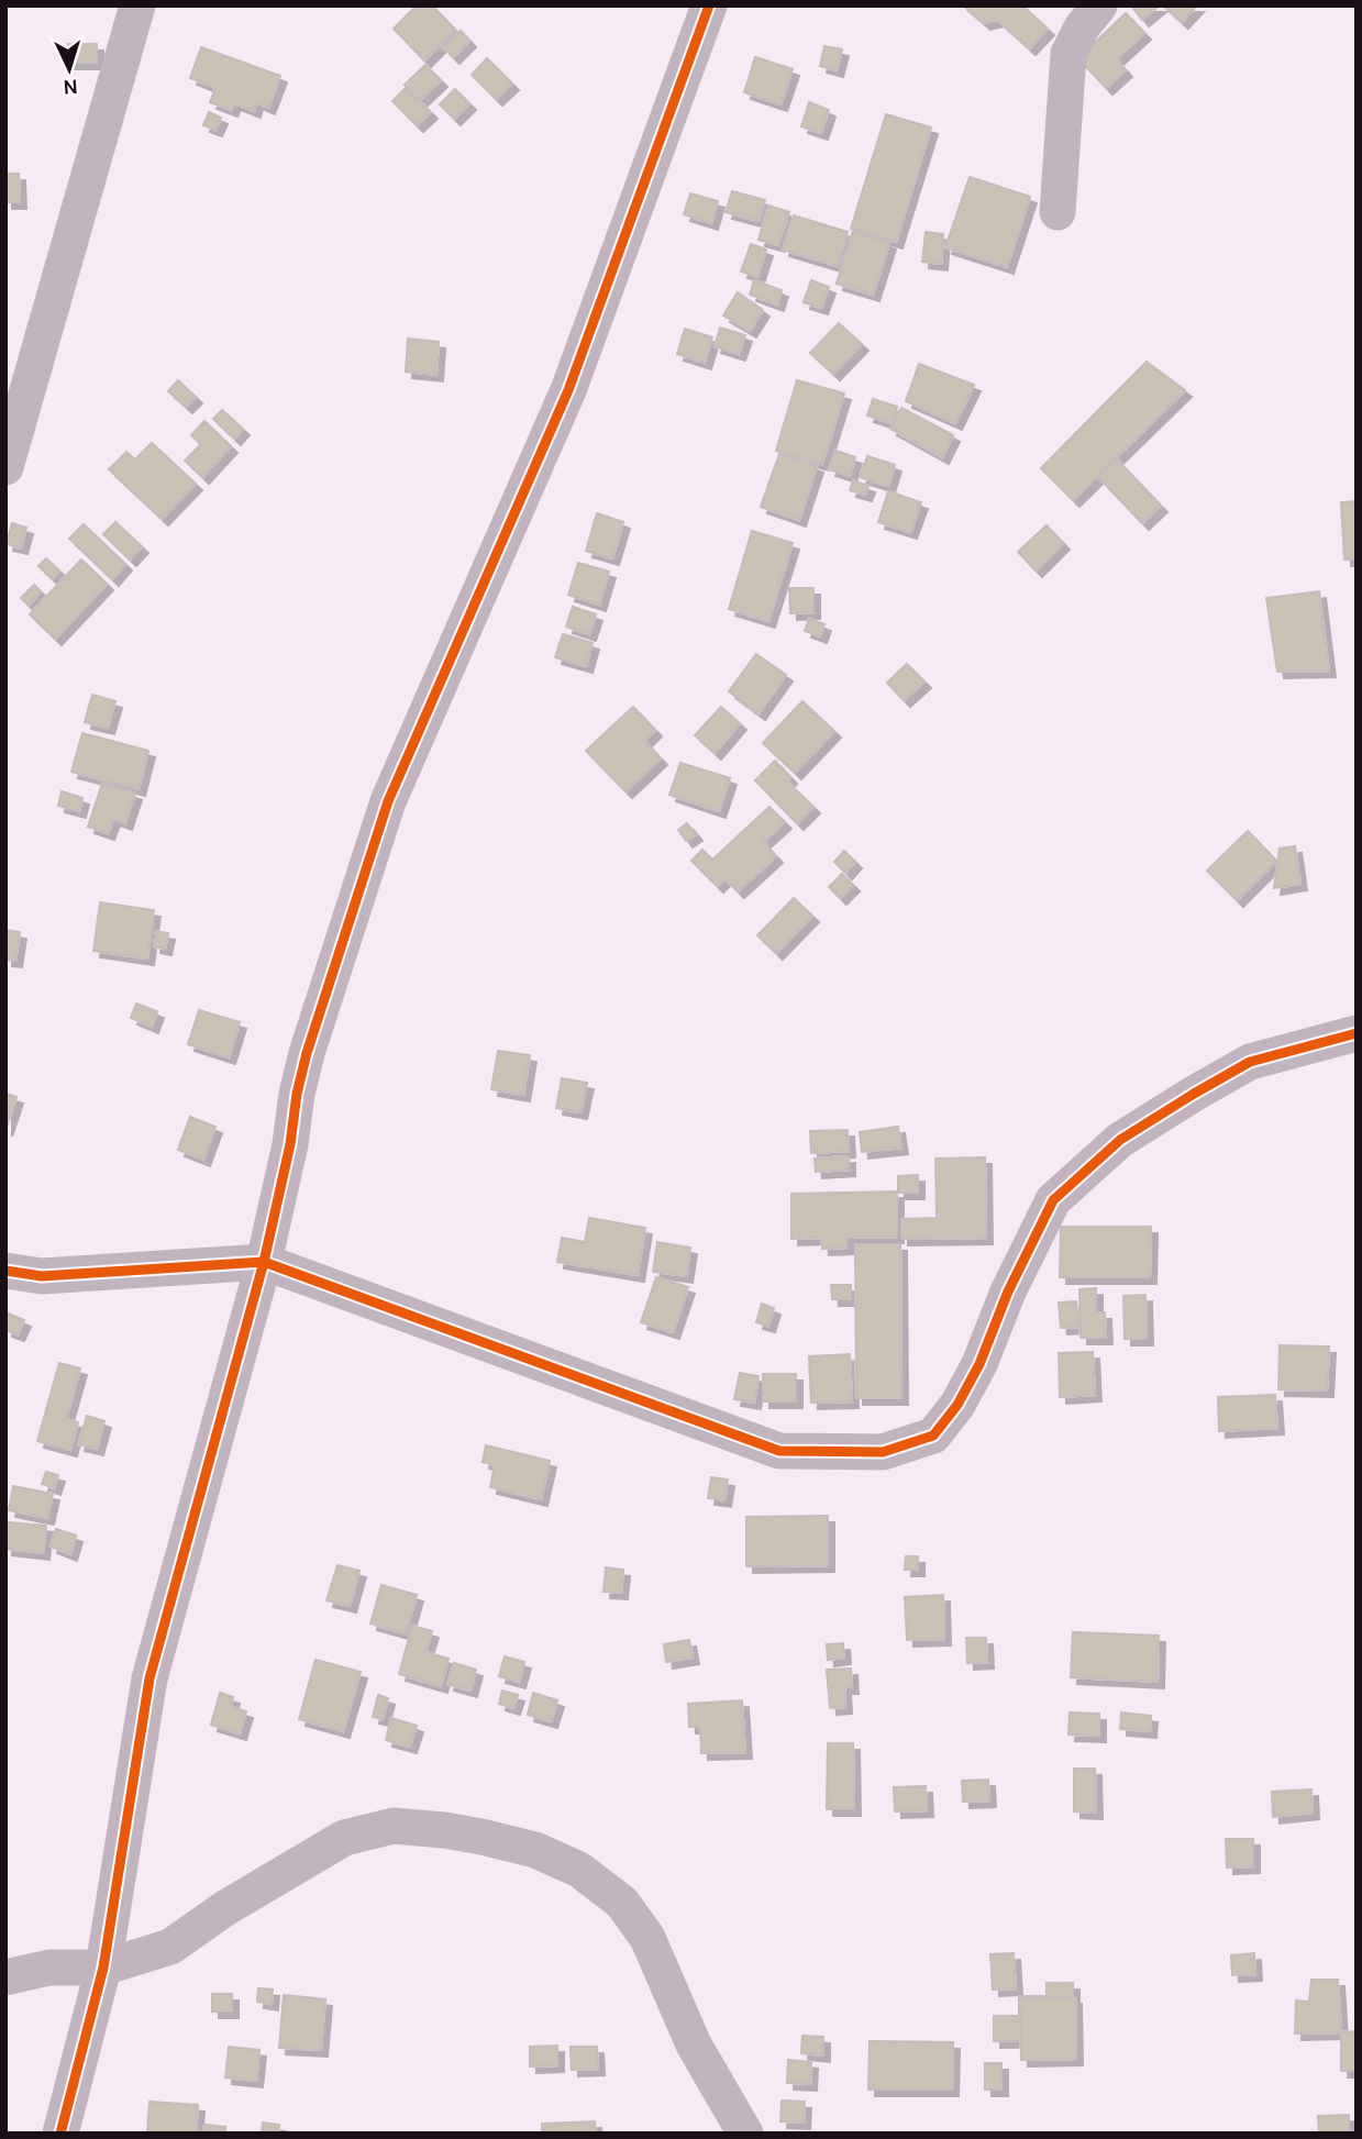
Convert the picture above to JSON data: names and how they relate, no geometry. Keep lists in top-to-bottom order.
{
  "north": "bottom"
}
